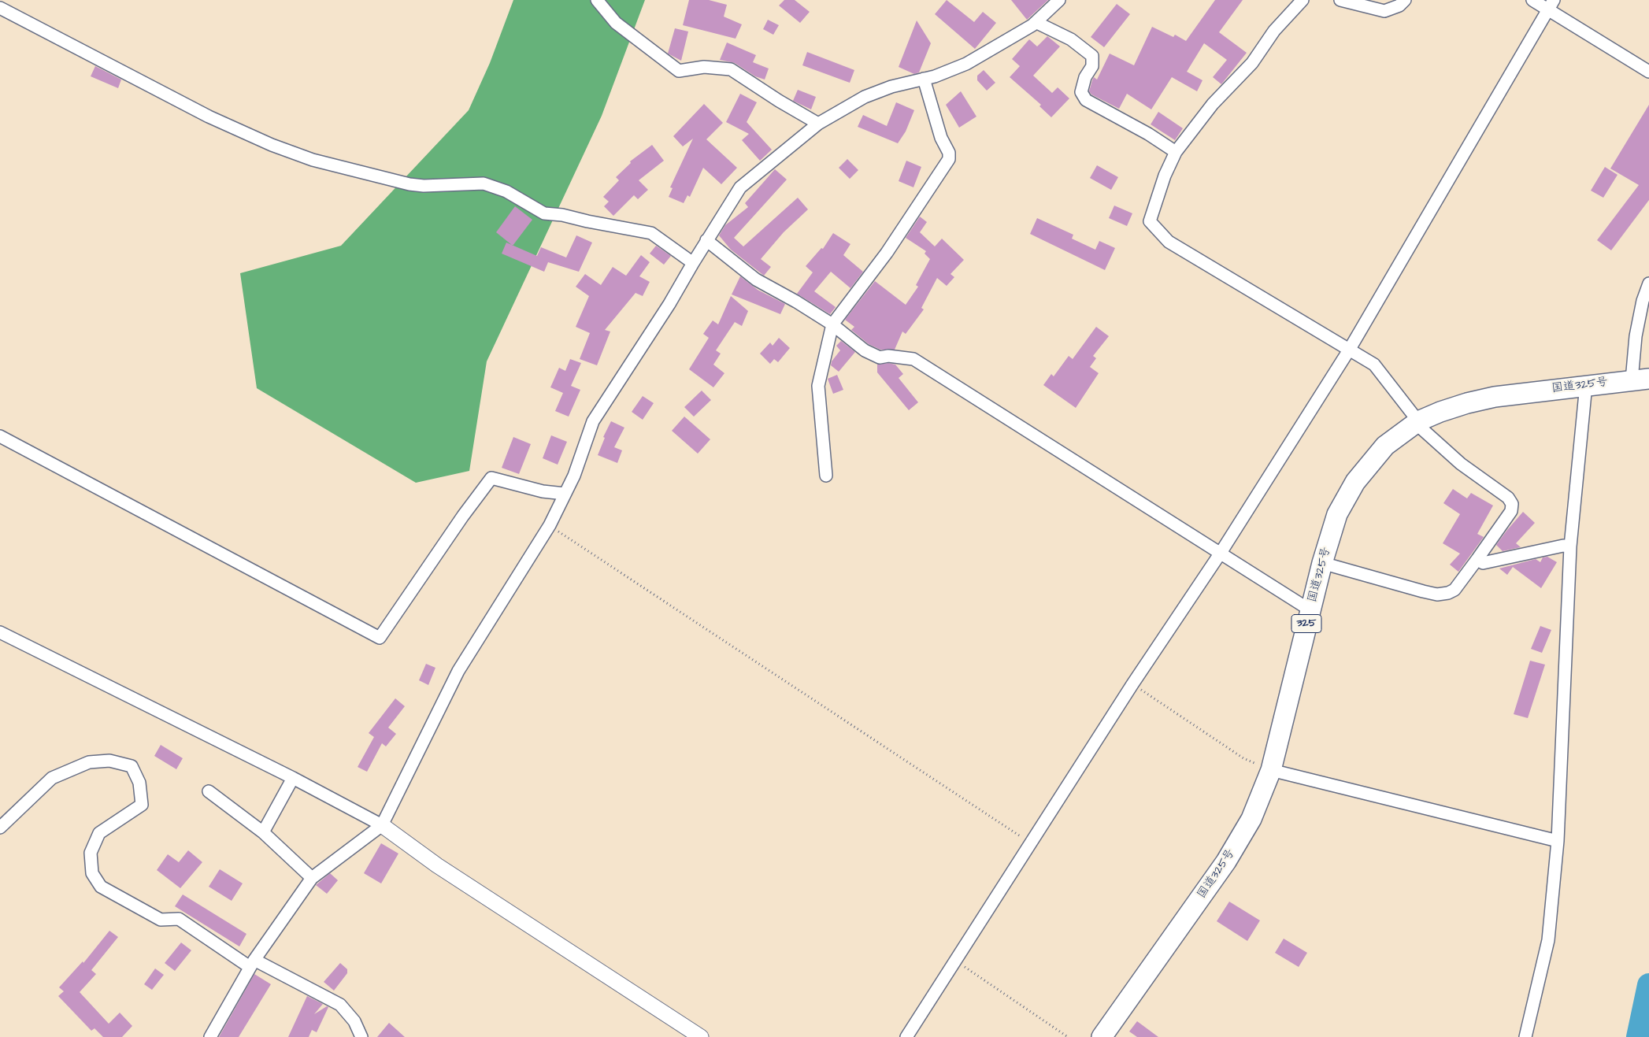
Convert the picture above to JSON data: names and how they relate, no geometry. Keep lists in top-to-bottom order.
{
  "streets": {
    "highway": ["国道325号", "325"]
  }
}
